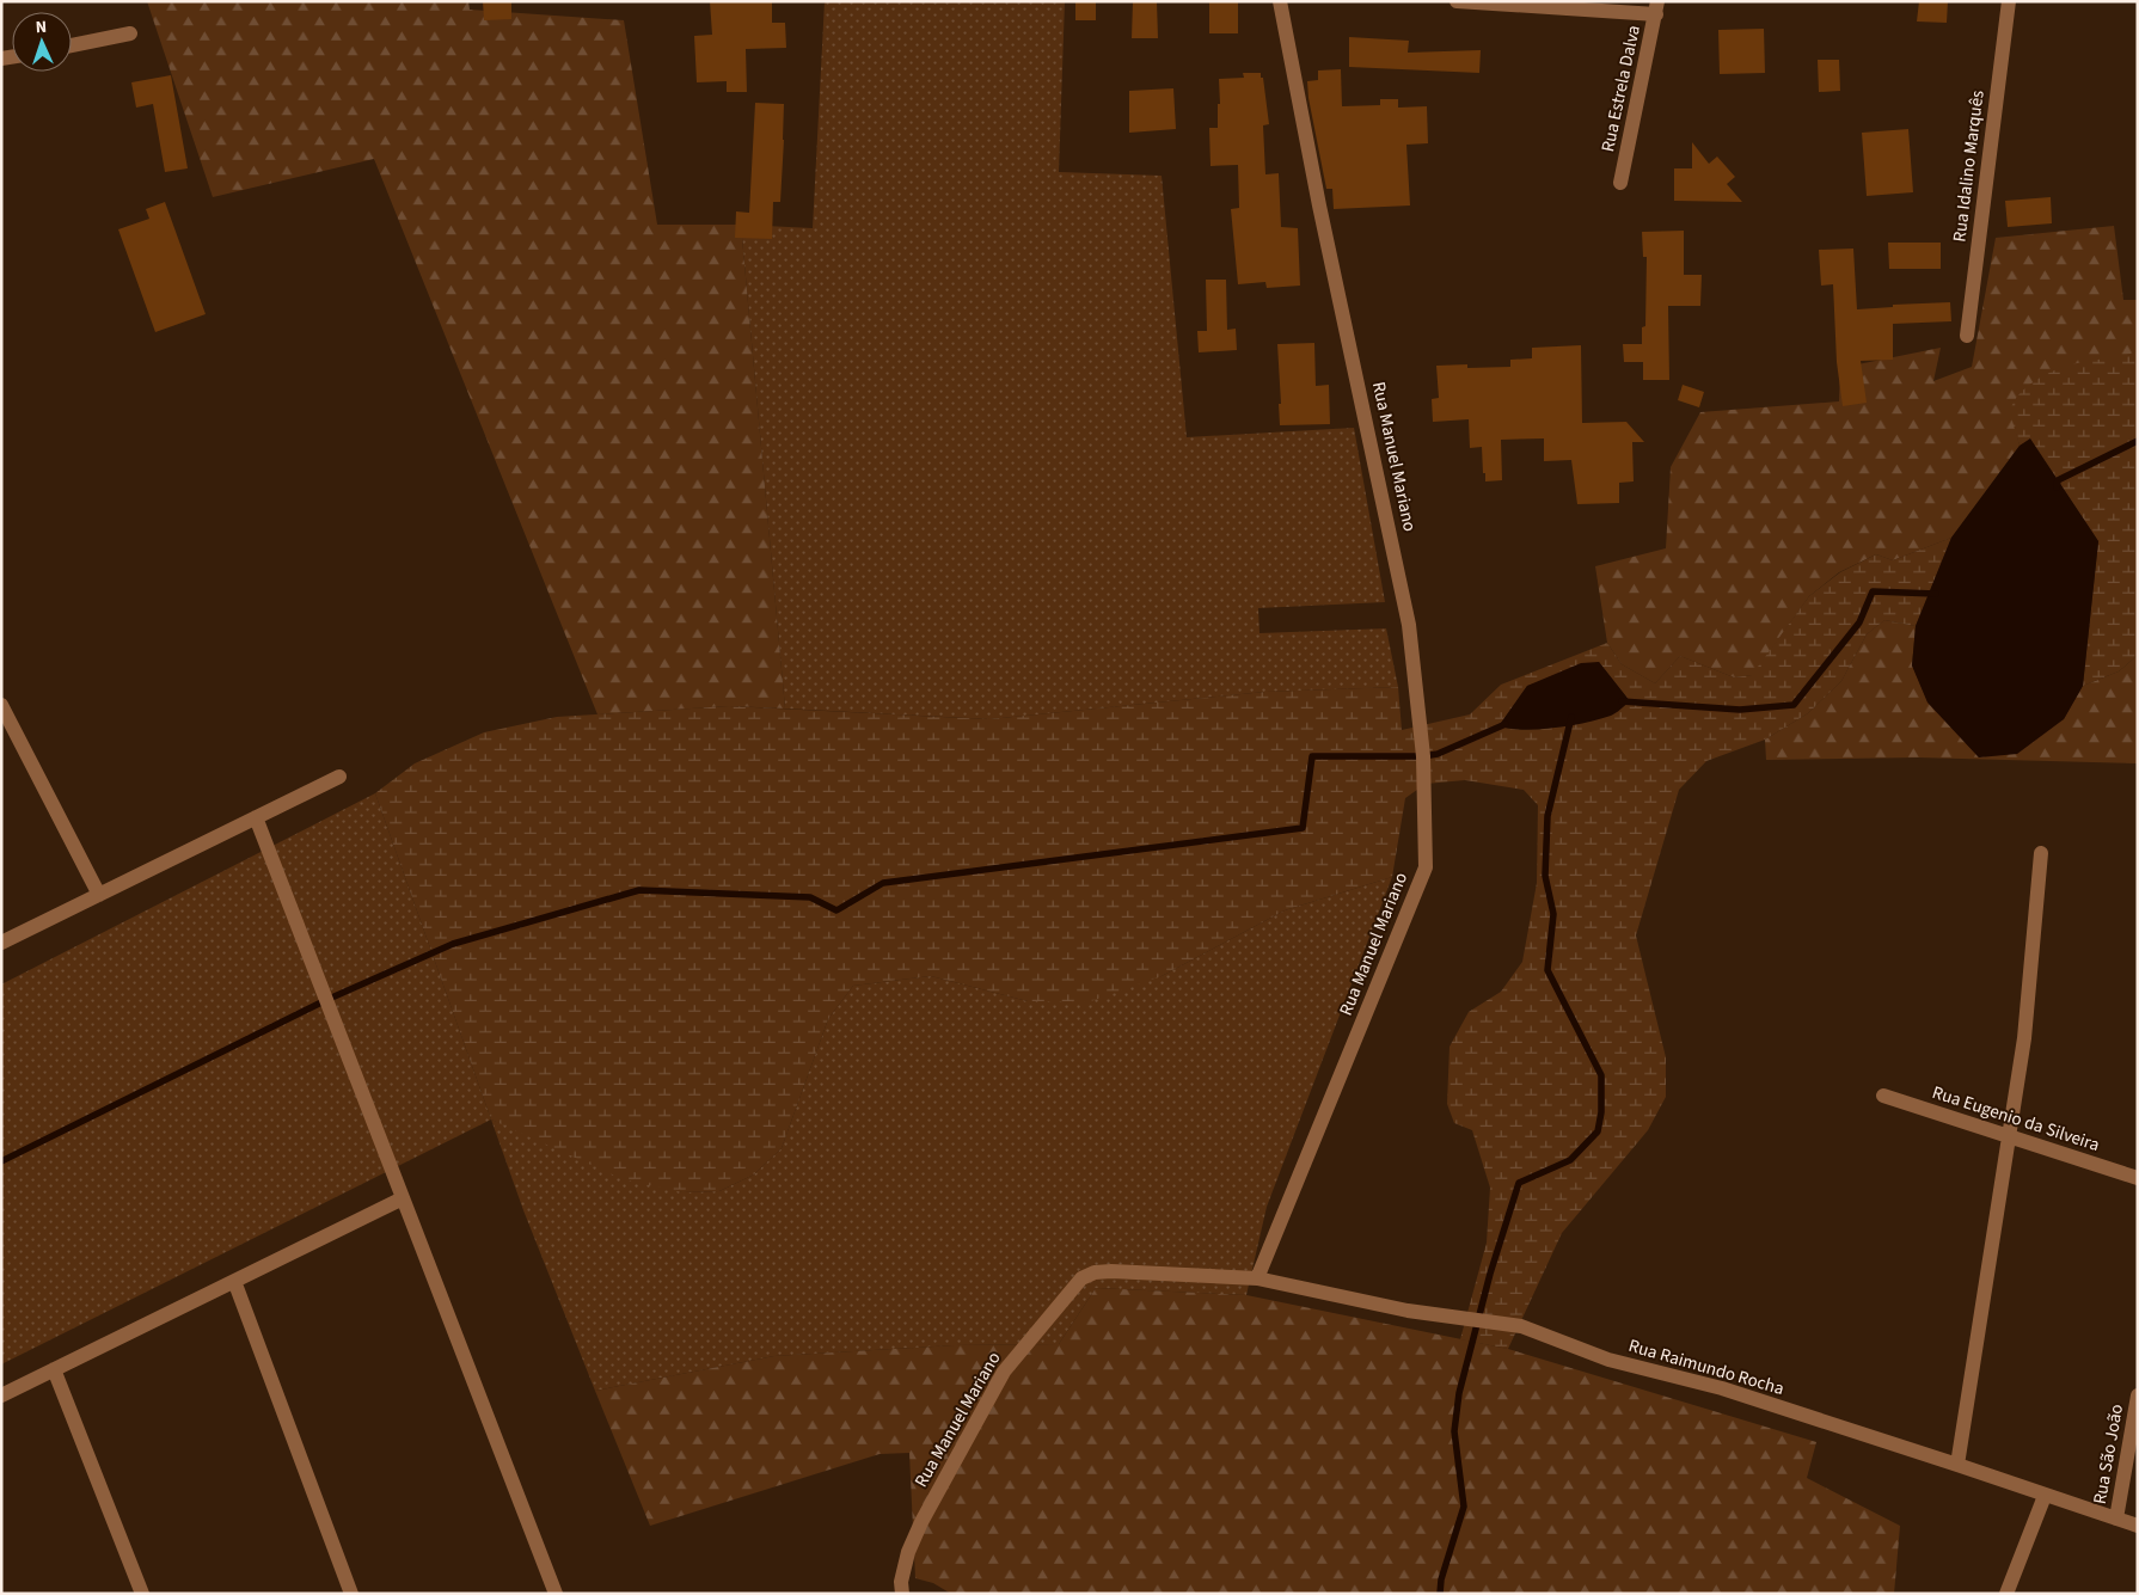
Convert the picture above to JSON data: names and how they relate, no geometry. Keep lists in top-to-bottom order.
{
  "streets": {
    "street": [
      "Rua Estrela Dalva",
      "Rua Idalino Marquês",
      "Rua Manuel Mariano",
      "Rua Eugenio da Silveira",
      "Rua Raimundo Rocha",
      "Rua São João"
    ]
  },
  "crossings": [
    ["Rua Manuel Mariano", "Rua Raimundo Rocha"],
    ["Rua Raimundo Rocha", "Rua São João"]
  ],
  "north": "top"
}
